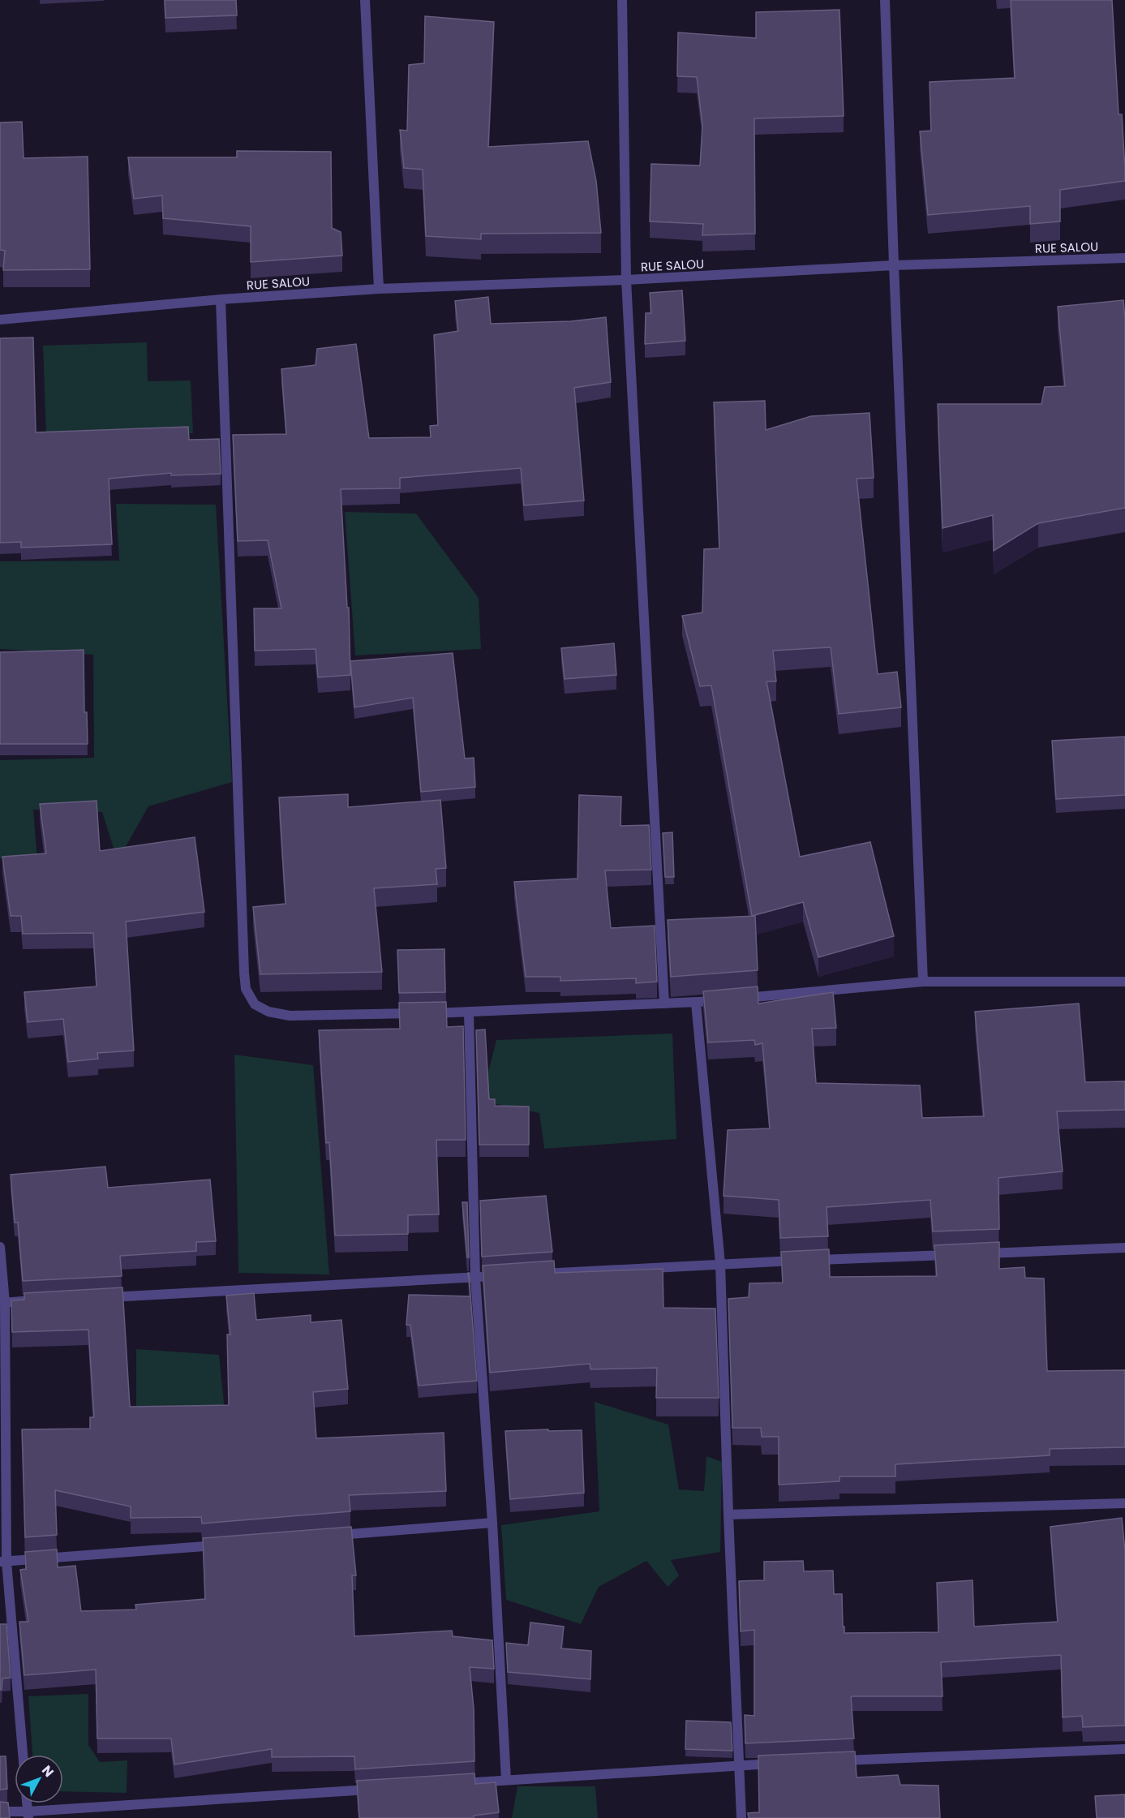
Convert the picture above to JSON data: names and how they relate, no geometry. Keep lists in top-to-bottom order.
{
  "streets": {
    "street": ["RUE SALOU"]
  },
  "north": "top right"
}
